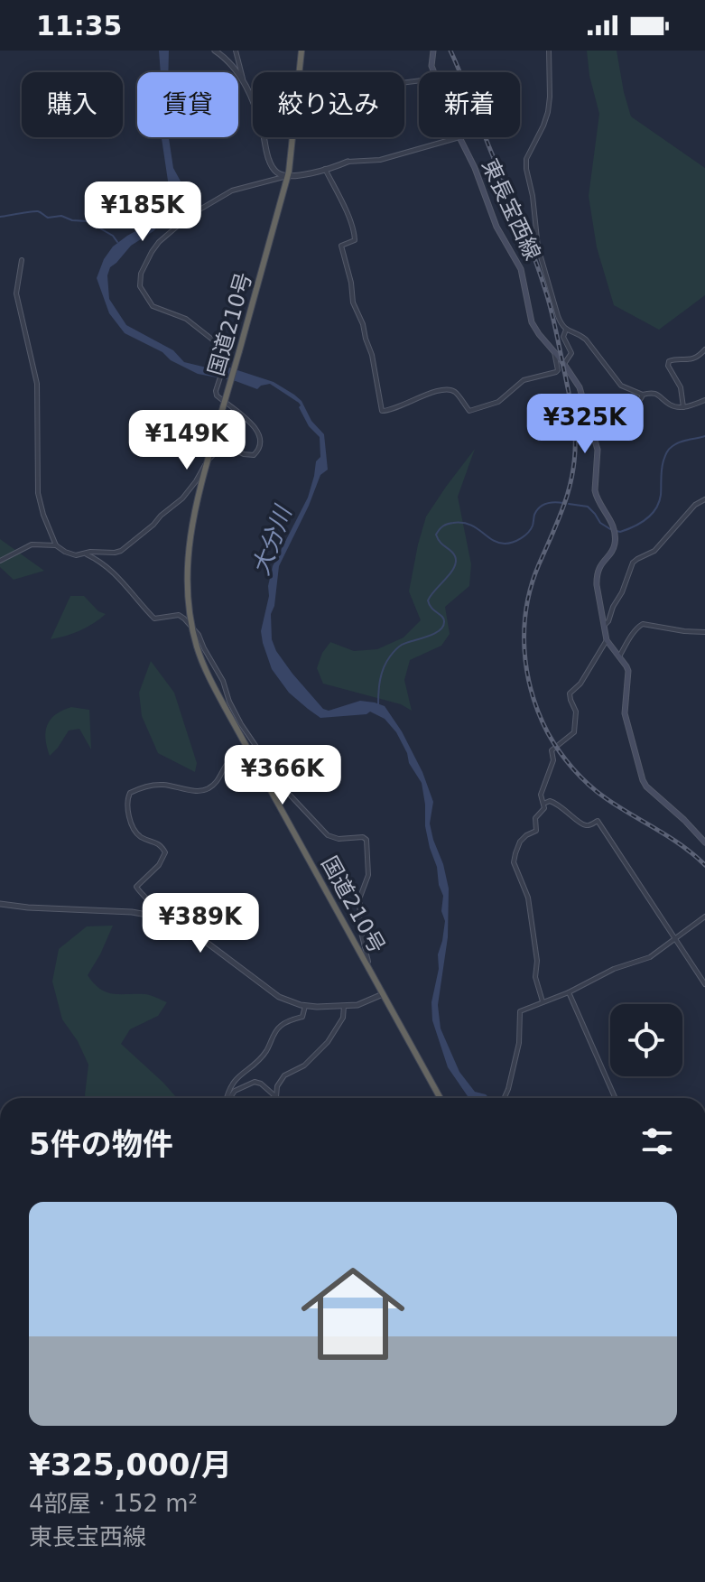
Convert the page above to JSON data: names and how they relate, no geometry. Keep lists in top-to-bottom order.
{
  "streets": {
    "highway": ["国道210号"],
    "main road": ["東長宝西線"]
  },
  "water": ["大分川"],
  "page": {
    "status": "11:35",
    "chip": [
      "購入",
      "賃貸",
      "絞り込み",
      "新着"
    ],
    "price": [
      "¥185K",
      "¥325K",
      "¥149K",
      "¥366K",
      "¥389K"
    ],
    "heading": "5件の物件",
    "list": [
      {
        "name": "¥325,000/月",
        "note": "4部屋 · 152 m² · 東長宝西線"
      }
    ]
  }
}
